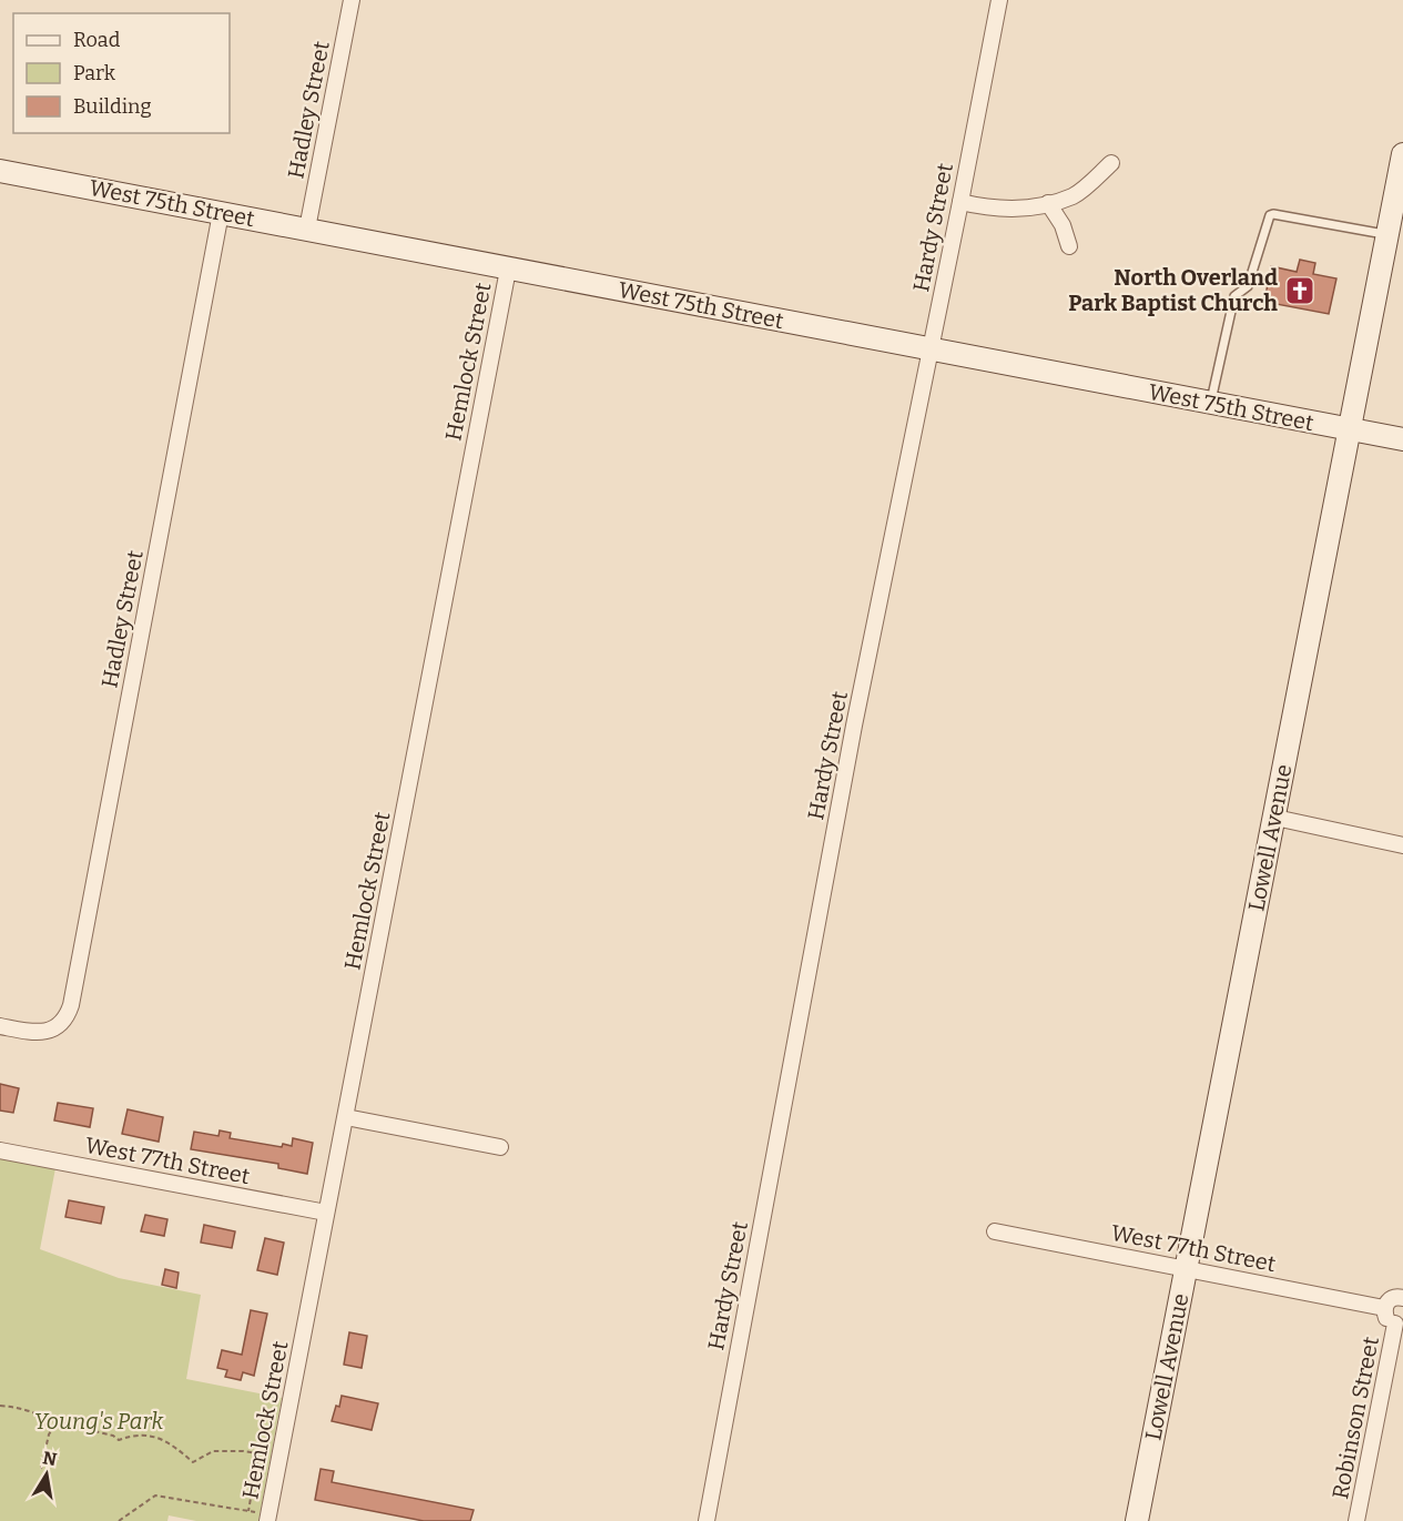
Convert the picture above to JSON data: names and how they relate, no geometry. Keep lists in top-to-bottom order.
{
  "streets": {
    "main road": ["West 75th Street", "Lowell Avenue"],
    "street": [
      "Hadley Street",
      "Hardy Street",
      "Hemlock Street",
      "West 77th Street",
      "Robinson Street"
    ]
  },
  "crossings": [
    ["Hadley Street", "West 75th Street"],
    ["West 75th Street", "Hardy Street"],
    ["West 75th Street", "Hemlock Street"],
    ["West 75th Street", "Lowell Avenue"],
    ["Hemlock Street", "West 77th Street"],
    ["Lowell Avenue", "West 77th Street"]
  ],
  "parks": ["Young's Park"],
  "places": {
    "church": ["North Overland Park Baptist Church"]
  },
  "legend": ["Road", "Park", "Building"],
  "north": "top"
}
